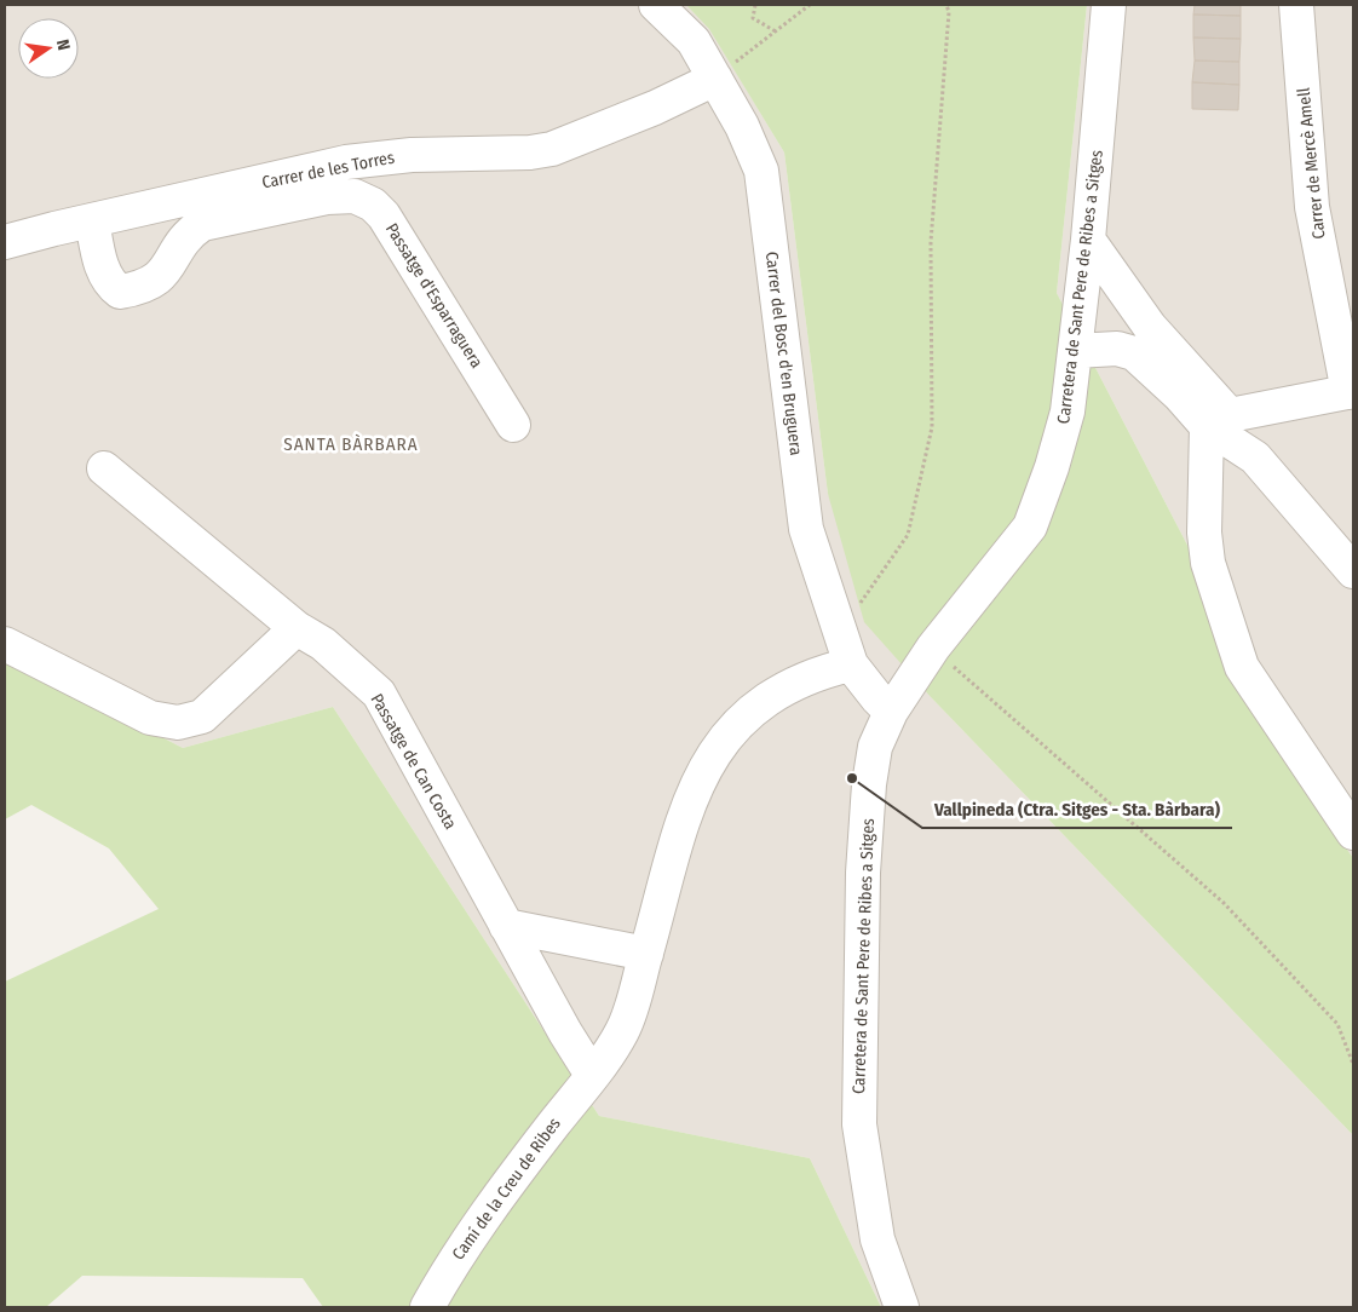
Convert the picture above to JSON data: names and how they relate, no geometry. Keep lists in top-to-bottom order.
{
  "streets": {
    "street": [
      "Carrer de Mercè Amell",
      "Carrer de les Torres",
      "Carretera de Sant Pere de Ribes a Sitges",
      "Passatge d'Esparraguera",
      "Carrer del Bosc d'en Bruguera",
      "Passatge de Can Costa",
      "Camí de la Creu de Ribes"
    ]
  },
  "crossings": [
    ["Carrer de les Torres", "Passatge d'Esparraguera"],
    ["Carrer de les Torres", "Carrer del Bosc d'en Bruguera"],
    ["Carretera de Sant Pere de Ribes a Sitges", "Carrer del Bosc d'en Bruguera"],
    ["Carrer del Bosc d'en Bruguera", "Camí de la Creu de Ribes"],
    ["Passatge de Can Costa", "Camí de la Creu de Ribes"]
  ],
  "districts": ["SANTA BÀRBARA"],
  "places": ["Vallpineda (Ctra. Sitges - Sta. Bàrbara)"],
  "north": "right"
}
